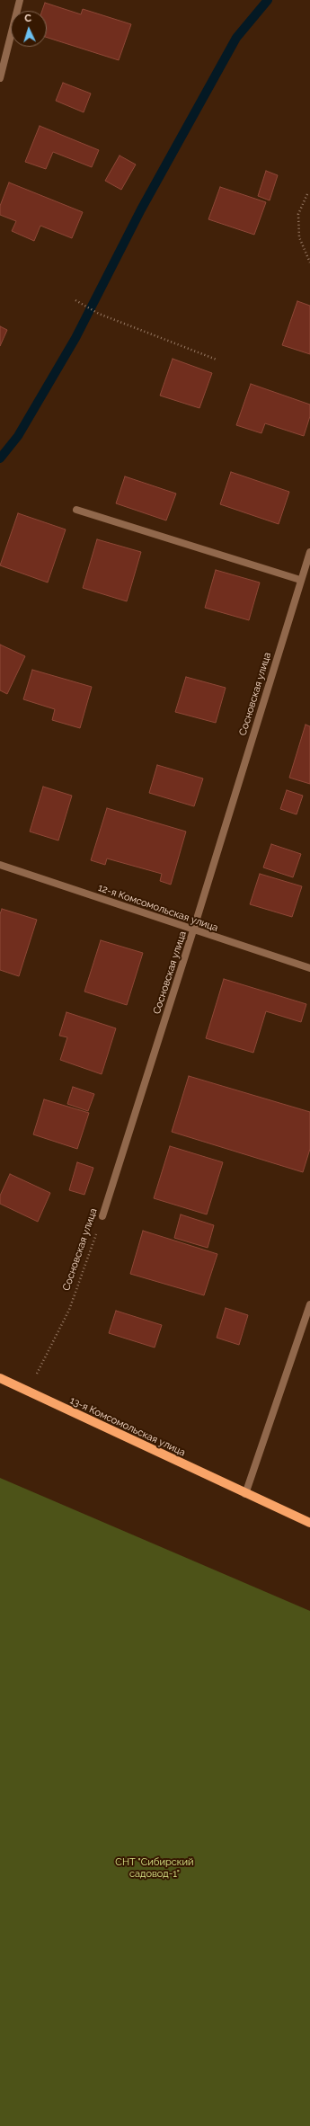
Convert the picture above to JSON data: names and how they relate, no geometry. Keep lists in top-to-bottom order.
{
  "streets": {
    "main road": ["13-я Комсомольская улица"],
    "street": ["Сосновская улица", "12-я Комсомольская улица"]
  },
  "crossings": [
    ["Сосновская улица", "12-я Комсомольская улица"],
    ["Сосновская улица", "13-я Комсомольская улица"]
  ],
  "parks": ["СНТ \"Сибирский садовод-1\""],
  "north": "top"
}
